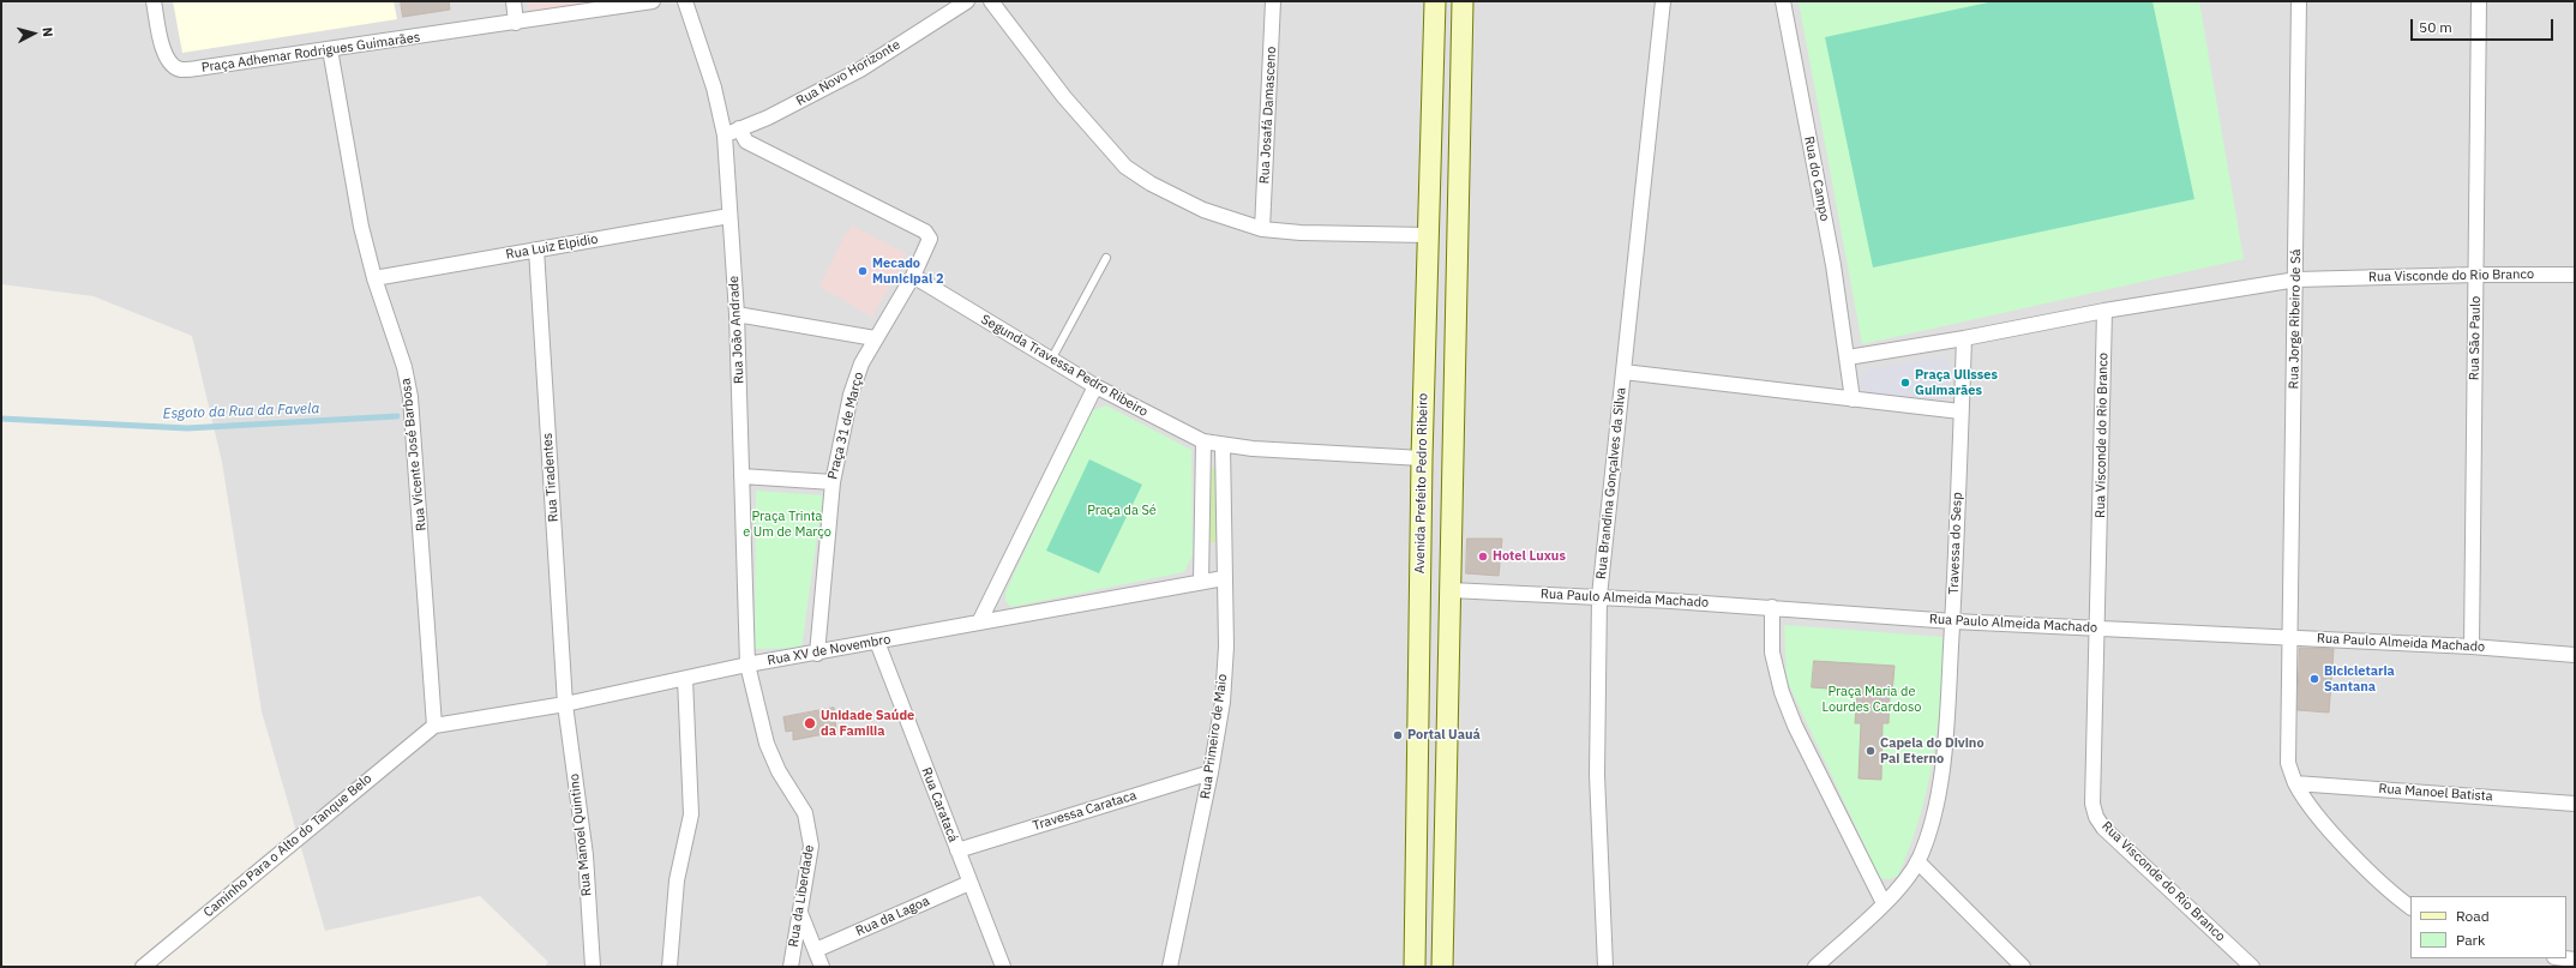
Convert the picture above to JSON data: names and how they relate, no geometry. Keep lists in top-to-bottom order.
{
  "streets": {
    "main road": ["Avenida Prefeito Pedro Ribeiro"],
    "street": [
      "Praça Adhemar Rodrigues Guimarães",
      "Rua Novo Horizonte",
      "Rua Josafá Damasceno",
      "Rua do Campo",
      "Rua Luiz Elpidio",
      "Rua Visconde do Rio Branco",
      "Rua Jorge Ribeiro de Sá",
      "Rua João Andrade",
      "Rua São Paulo",
      "Segunda Travessa Pedro Ribeiro",
      "Praça 31 de Março",
      "Rua Vicente José Barbosa",
      "Rua Tiradentes",
      "Rua Brandina Gonçalves da Silva",
      "Travessa do Sesp",
      "Rua Paulo Almeida Machado",
      "Rua XV de Novembro",
      "Rua Primeiro de Maio",
      "Rua Manoel Batista",
      "Rua Caratacá",
      "Travessa Carataca",
      "Rua Manoel Quintino",
      "Caminho Para o Alto do Tanque Belo",
      "Rua da Liberdade",
      "Rua da Lagoa"
    ]
  },
  "crossings": [
    ["Praça Adhemar Rodrigues Guimarães", "Rua Vicente José Barbosa"],
    ["Rua Novo Horizonte", "Rua João Andrade"],
    ["Rua Novo Horizonte", "Praça 31 de Março"],
    ["Rua Luiz Elpidio", "Rua João Andrade"],
    ["Rua Luiz Elpidio", "Rua Vicente José Barbosa"],
    ["Rua Luiz Elpidio", "Rua Tiradentes"],
    ["Rua Visconde do Rio Branco", "Rua Jorge Ribeiro de Sá"],
    ["Rua Visconde do Rio Branco", "Rua São Paulo"],
    ["Rua Visconde do Rio Branco", "Rua Paulo Almeida Machado"],
    ["Rua Jorge Ribeiro de Sá", "Rua Paulo Almeida Machado"],
    ["Rua João Andrade", "Rua XV de Novembro"],
    ["Rua João Andrade", "Rua da Liberdade"],
    ["Rua São Paulo", "Rua Paulo Almeida Machado"],
    ["Segunda Travessa Pedro Ribeiro", "Praça 31 de Março"],
    ["Segunda Travessa Pedro Ribeiro", "Avenida Prefeito Pedro Ribeiro"],
    ["Segunda Travessa Pedro Ribeiro", "Rua Primeiro de Maio"],
    ["Praça 31 de Março", "Rua XV de Novembro"],
    ["Rua Vicente José Barbosa", "Rua XV de Novembro"],
    ["Rua Vicente José Barbosa", "Caminho Para o Alto do Tanque Belo"],
    ["Rua Tiradentes", "Rua XV de Novembro"],
    ["Rua Tiradentes", "Rua Manoel Quintino"],
    ["Rua Brandina Gonçalves da Silva", "Rua Paulo Almeida Machado"],
    ["Travessa do Sesp", "Rua Paulo Almeida Machado"],
    ["Rua XV de Novembro", "Rua Primeiro de Maio"],
    ["Rua XV de Novembro", "Rua Caratacá"],
    ["Rua XV de Novembro", "Rua Manoel Quintino"],
    ["Rua XV de Novembro", "Caminho Para o Alto do Tanque Belo"],
    ["Rua XV de Novembro", "Rua da Liberdade"],
    ["Rua Primeiro de Maio", "Travessa Carataca"],
    ["Rua Caratacá", "Travessa Carataca"],
    ["Rua Caratacá", "Rua da Lagoa"]
  ],
  "water": ["Esgoto da Rua da Favela"],
  "parks": ["Praça da Sé", "Praça Trinta e Um de Março", "Praça Maria de Lourdes Cardoso"],
  "places": [
    "Mecado Municipal 2",
    "Praça Ulisses Guimarães",
    "Hotel Luxus",
    "Bicicletaria Santana",
    "Unidade Saúde da Familia",
    "Portal Uauá",
    "Capela do Divino Pai Eterno"
  ],
  "legend": ["Road", "Park"],
  "scale_bar": "50 m",
  "north": "right"
}
